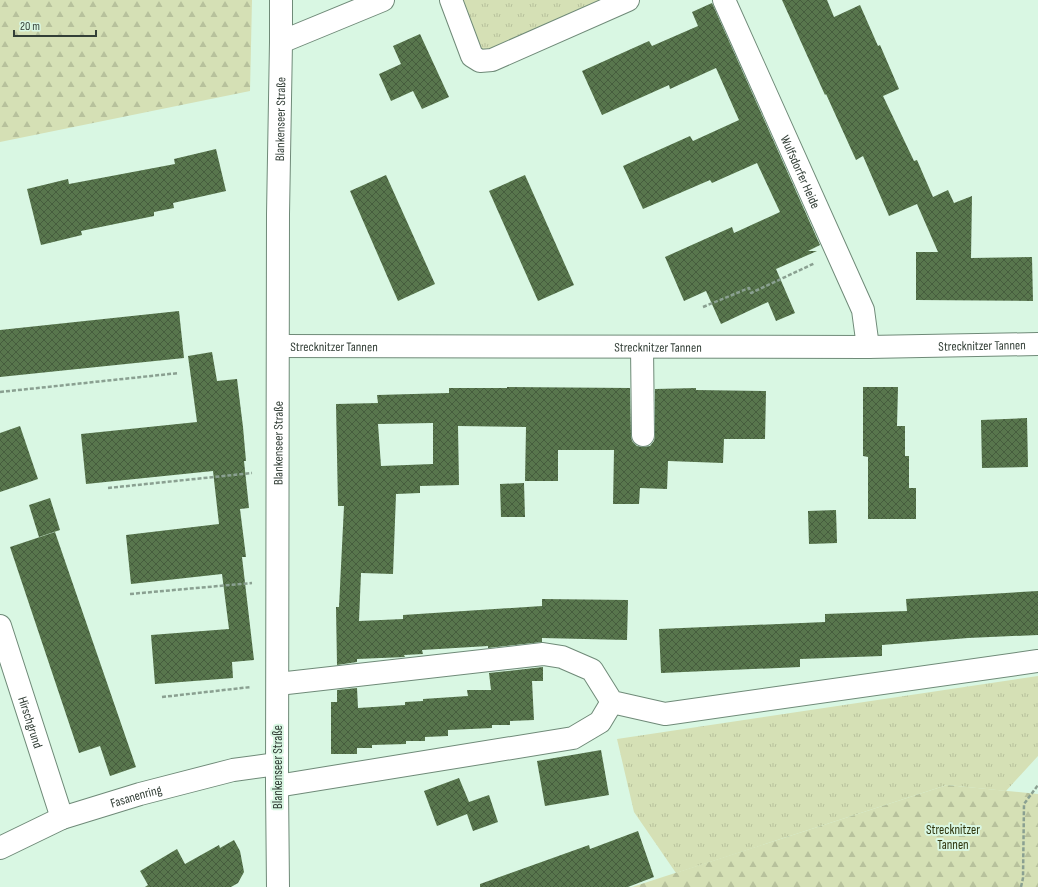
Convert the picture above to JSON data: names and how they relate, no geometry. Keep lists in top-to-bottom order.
{
  "streets": {
    "street": [
      "Blankenseer Straße",
      "Wulfsdorfer Heide",
      "Strecknitzer Tannen",
      "Hirschgrund",
      "Fasanenring"
    ]
  },
  "crossings": [
    ["Blankenseer Straße", "Strecknitzer Tannen"],
    ["Blankenseer Straße", "Fasanenring"],
    ["Wulfsdorfer Heide", "Strecknitzer Tannen"],
    ["Hirschgrund", "Fasanenring"]
  ],
  "parks": ["Strecknitzer Tannen"],
  "scale_bar": "20 m"
}
